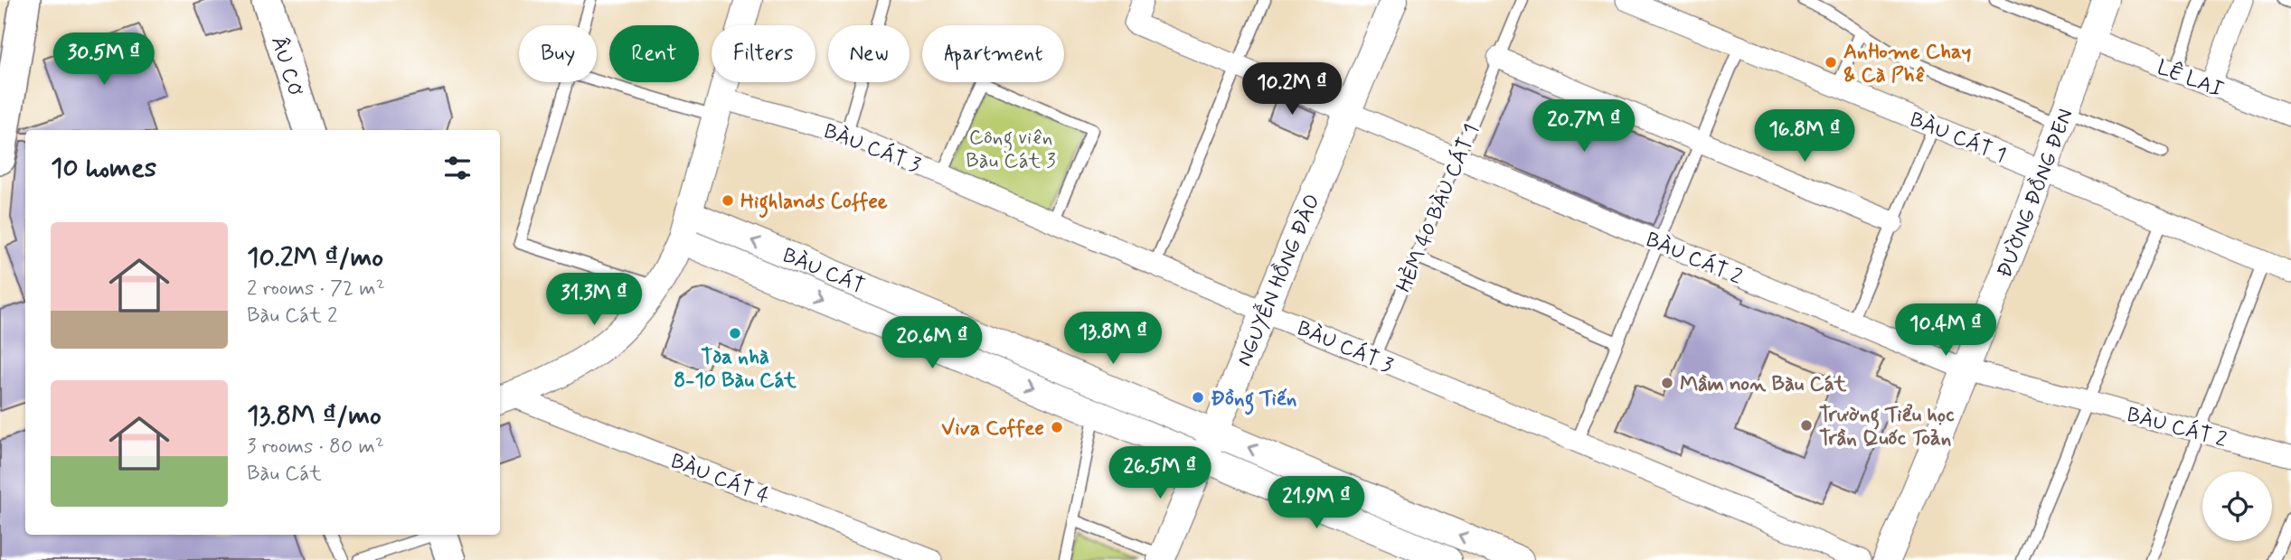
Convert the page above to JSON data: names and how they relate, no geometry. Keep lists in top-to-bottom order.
{
  "streets": {
    "main road": ["ÂU CƠ"],
    "street": [
      "LÊ LAI",
      "BÀU CÁT 1",
      "BÀU CÁT 3",
      "ĐƯỜNG ĐỒNG ĐEN",
      "BÀU CÁT 2",
      "BÀU CÁT",
      "NGUYỄN HỒNG ĐÀO",
      "BÀU CÁT 4"
    ],
    "lane": ["HẺM 40 BÀU CÁT 1"]
  },
  "crossings": [
    ["LÊ LAI", "ĐƯỜNG ĐỒNG ĐEN"],
    ["BÀU CÁT 1", "ĐƯỜNG ĐỒNG ĐEN"],
    ["BÀU CÁT 3", "HẺM 40 BÀU CÁT 1"],
    ["BÀU CÁT 3", "NGUYỄN HỒNG ĐÀO"],
    ["ĐƯỜNG ĐỒNG ĐEN", "BÀU CÁT 2"],
    ["HẺM 40 BÀU CÁT 1", "BÀU CÁT 2"],
    ["BÀU CÁT 2", "NGUYỄN HỒNG ĐÀO"],
    ["BÀU CÁT", "NGUYỄN HỒNG ĐÀO"]
  ],
  "parks": ["Công viên Bàu Cát 3"],
  "places": [
    "AnHome Chay & Cà Phê",
    "Highlands Coffee",
    "Tòa nhà 8-10 Bàu Cát",
    "Mầm non Bàu Cát",
    "Đồng Tiến",
    "Trường Tiểu học Trần Quốc Toản",
    "Viva Coffee"
  ],
  "page": {
    "chip": [
      "Buy",
      "Rent",
      "Filters",
      "New",
      "Apartment"
    ],
    "price": [
      "30.5M ₫",
      "10.2M ₫",
      "20.7M ₫",
      "16.8M ₫",
      "31.3M ₫",
      "10.4M ₫",
      "13.8M ₫",
      "20.6M ₫",
      "26.5M ₫",
      "21.9M ₫"
    ],
    "heading": "10 homes",
    "list": [
      {
        "name": "10.2M ₫/mo",
        "note": "2 rooms · 72 m² · Bàu Cát 2"
      },
      {
        "name": "13.8M ₫/mo",
        "note": "3 rooms · 80 m² · Bàu Cát"
      }
    ]
  }
}
